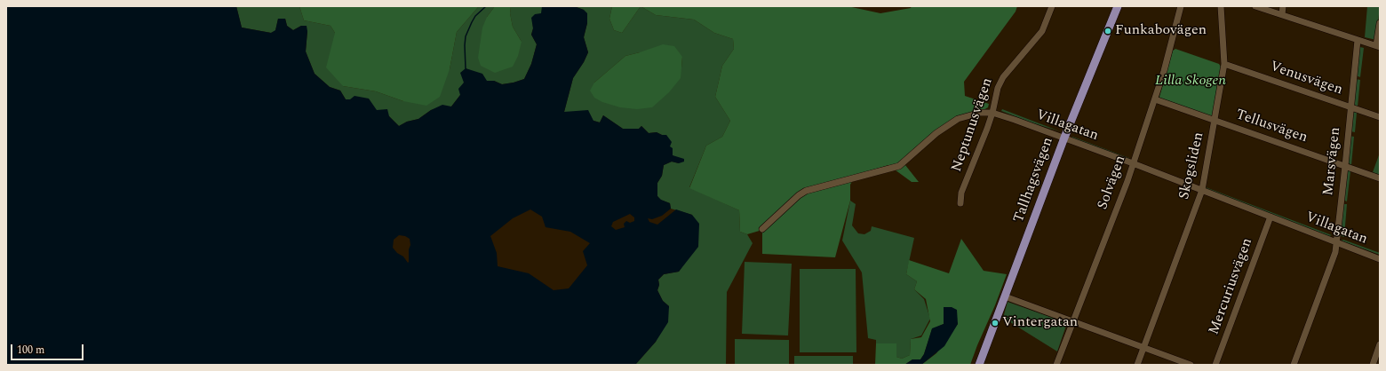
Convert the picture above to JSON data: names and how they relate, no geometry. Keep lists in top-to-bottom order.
{
  "streets": {
    "main road": ["Tallhagsvägen"],
    "street": [
      "Venusvägen",
      "Neptunusvägen",
      "Villagatan",
      "Tellusvägen",
      "Marsvägen",
      "Skogsliden",
      "Solvägen",
      "Mercuriusvägen"
    ]
  },
  "crossings": [
    ["Venusvägen", "Marsvägen"],
    ["Venusvägen", "Skogsliden"],
    ["Neptunusvägen", "Villagatan"],
    ["Villagatan", "Marsvägen"],
    ["Villagatan", "Skogsliden"],
    ["Villagatan", "Tallhagsvägen"],
    ["Villagatan", "Solvägen"],
    ["Villagatan", "Mercuriusvägen"],
    ["Tellusvägen", "Marsvägen"],
    ["Tellusvägen", "Skogsliden"],
    ["Tellusvägen", "Solvägen"]
  ],
  "parks": ["Lilla Skogen"],
  "places": ["Funkabovägen", "Vintergatan"],
  "scale_bar": "100 m"
}
